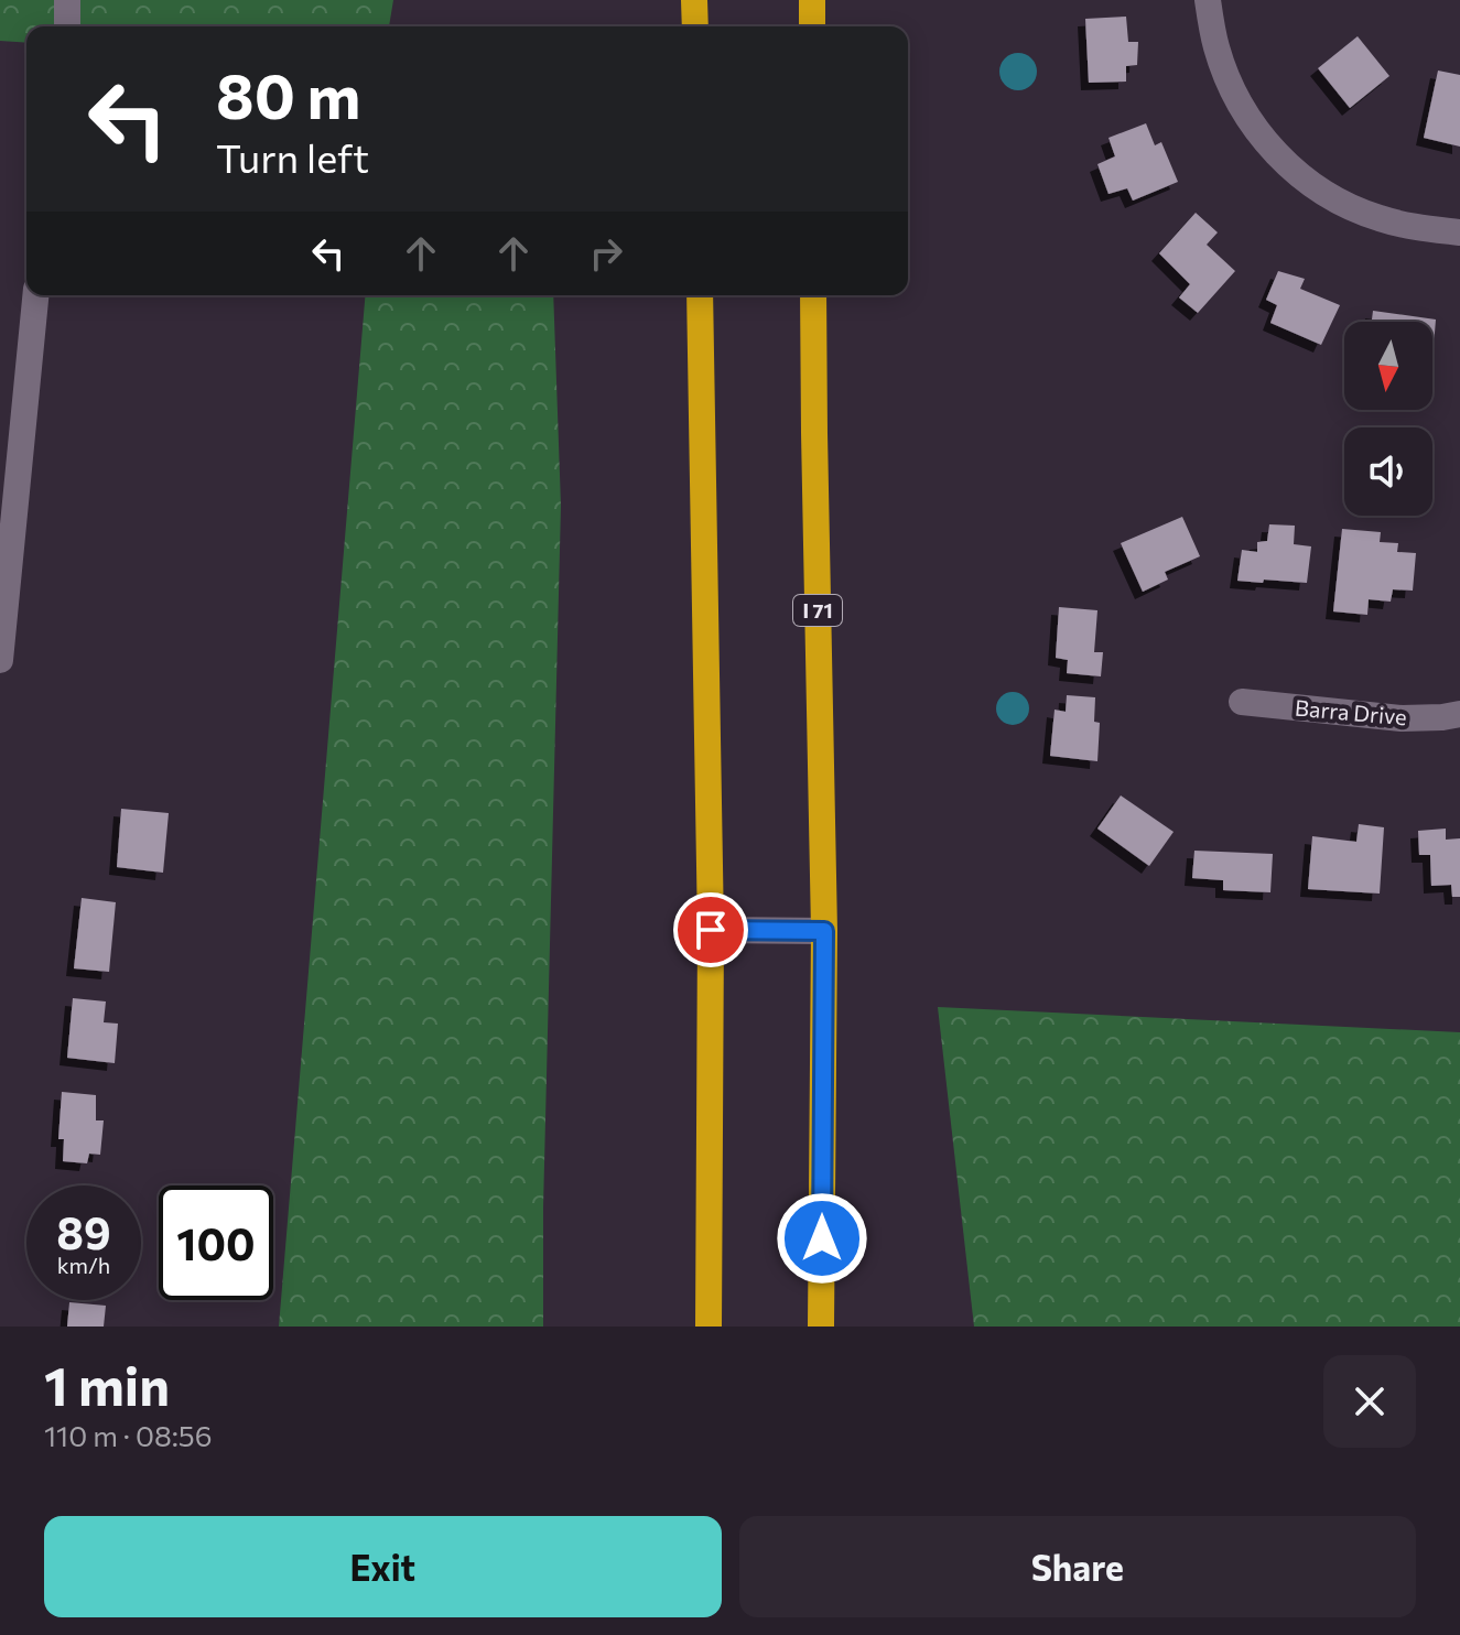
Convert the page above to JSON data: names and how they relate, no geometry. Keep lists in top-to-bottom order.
{
  "streets": {
    "highway": ["I 71"],
    "street": ["Barra Drive"]
  },
  "north": "bottom",
  "page": {
    "turn": ["80 m", "Turn left"],
    "speed": "89 km/h",
    "limit": "100",
    "heading": ["1 min", "110 m · 08:56"],
    "buttons": ["Exit", "Share"]
  }
}
